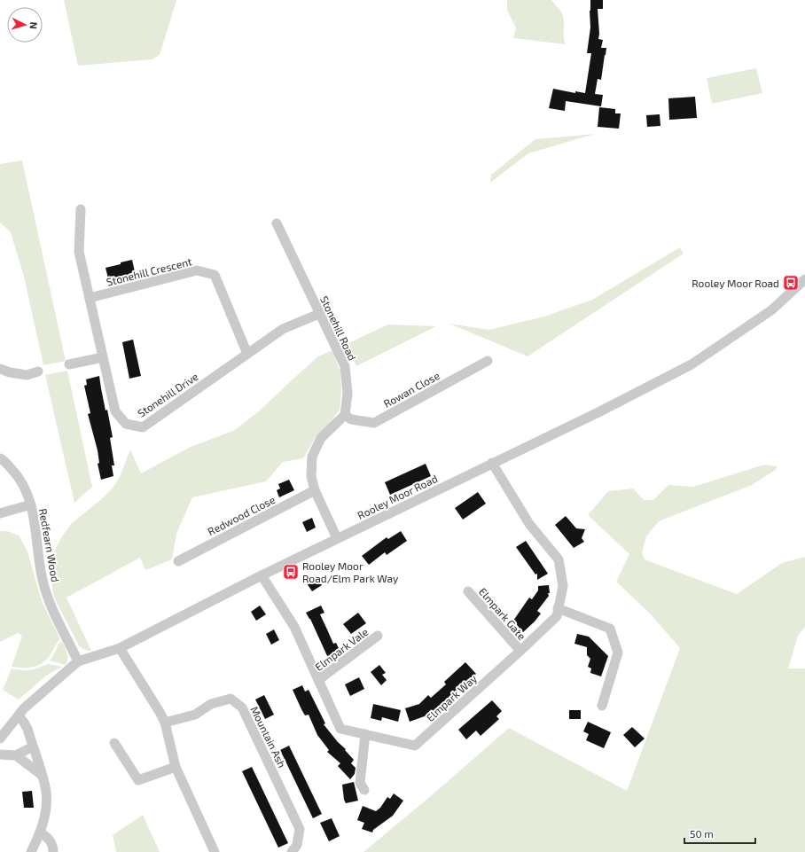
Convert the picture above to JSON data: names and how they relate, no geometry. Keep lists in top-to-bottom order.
{
  "streets": {
    "street": [
      "Stonehill Crescent",
      "Stonehill Road",
      "Rowan Close",
      "Stonehill Drive",
      "Rooley Moor Road",
      "Redwood Close",
      "Redfearn Wood",
      "Elmpark Gate",
      "Elmpark Vale",
      "Elmpark Way",
      "Mountain Ash"
    ]
  },
  "crossings": [
    ["Stonehill Crescent", "Stonehill Drive"],
    ["Stonehill Road", "Rowan Close"],
    ["Stonehill Road", "Stonehill Drive"],
    ["Rooley Moor Road", "Redfearn Wood"],
    ["Rooley Moor Road", "Elmpark Way"],
    ["Elmpark Gate", "Elmpark Way"],
    ["Elmpark Vale", "Elmpark Way"]
  ],
  "places": {
    "bus stop": ["Rooley Moor Road", "Rooley Moor Road/Elm Park Way"]
  },
  "scale_bar": "50 m",
  "north": "right"
}
